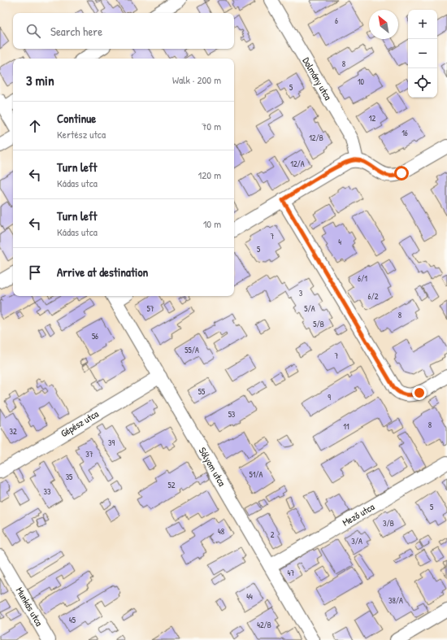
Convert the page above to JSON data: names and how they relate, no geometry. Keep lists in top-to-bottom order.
{
  "streets": {
    "street": [
      "Dolmány utca",
      "Gépész utca",
      "Sólyom utca",
      "Mező utca",
      "Munkás utca"
    ]
  },
  "crossings": [
    ["Gépész utca", "Sólyom utca"],
    ["Sólyom utca", "Mező utca"]
  ],
  "house_numbers": [
    "6",
    "8",
    "10",
    "5",
    "12",
    "16",
    "12/B",
    "12/A",
    "7",
    "4",
    "5",
    "6/1",
    "3",
    "6/2",
    "57",
    "5/A",
    "8",
    "5/B",
    "56",
    "55/A",
    "7",
    "55",
    "9",
    "53",
    "8",
    "11",
    "32",
    "39",
    "37",
    "51/A",
    "35",
    "52",
    "33",
    "5",
    "3/B",
    "48",
    "2",
    "3/A",
    "47",
    "44",
    "38/A",
    "45",
    "42/B"
  ],
  "north": "top left",
  "page": {
    "map_buttons": ["+", "−"],
    "search": "Search here",
    "heading": ["3 min", "Walk · 200 m"],
    "list": [
      ["Continue", "Kertész utca", "70 m"],
      ["Turn left", "Kádas utca", "120 m"],
      ["Turn left", "Kádas utca", "10 m"],
      "Arrive at destination"
    ]
  }
}
